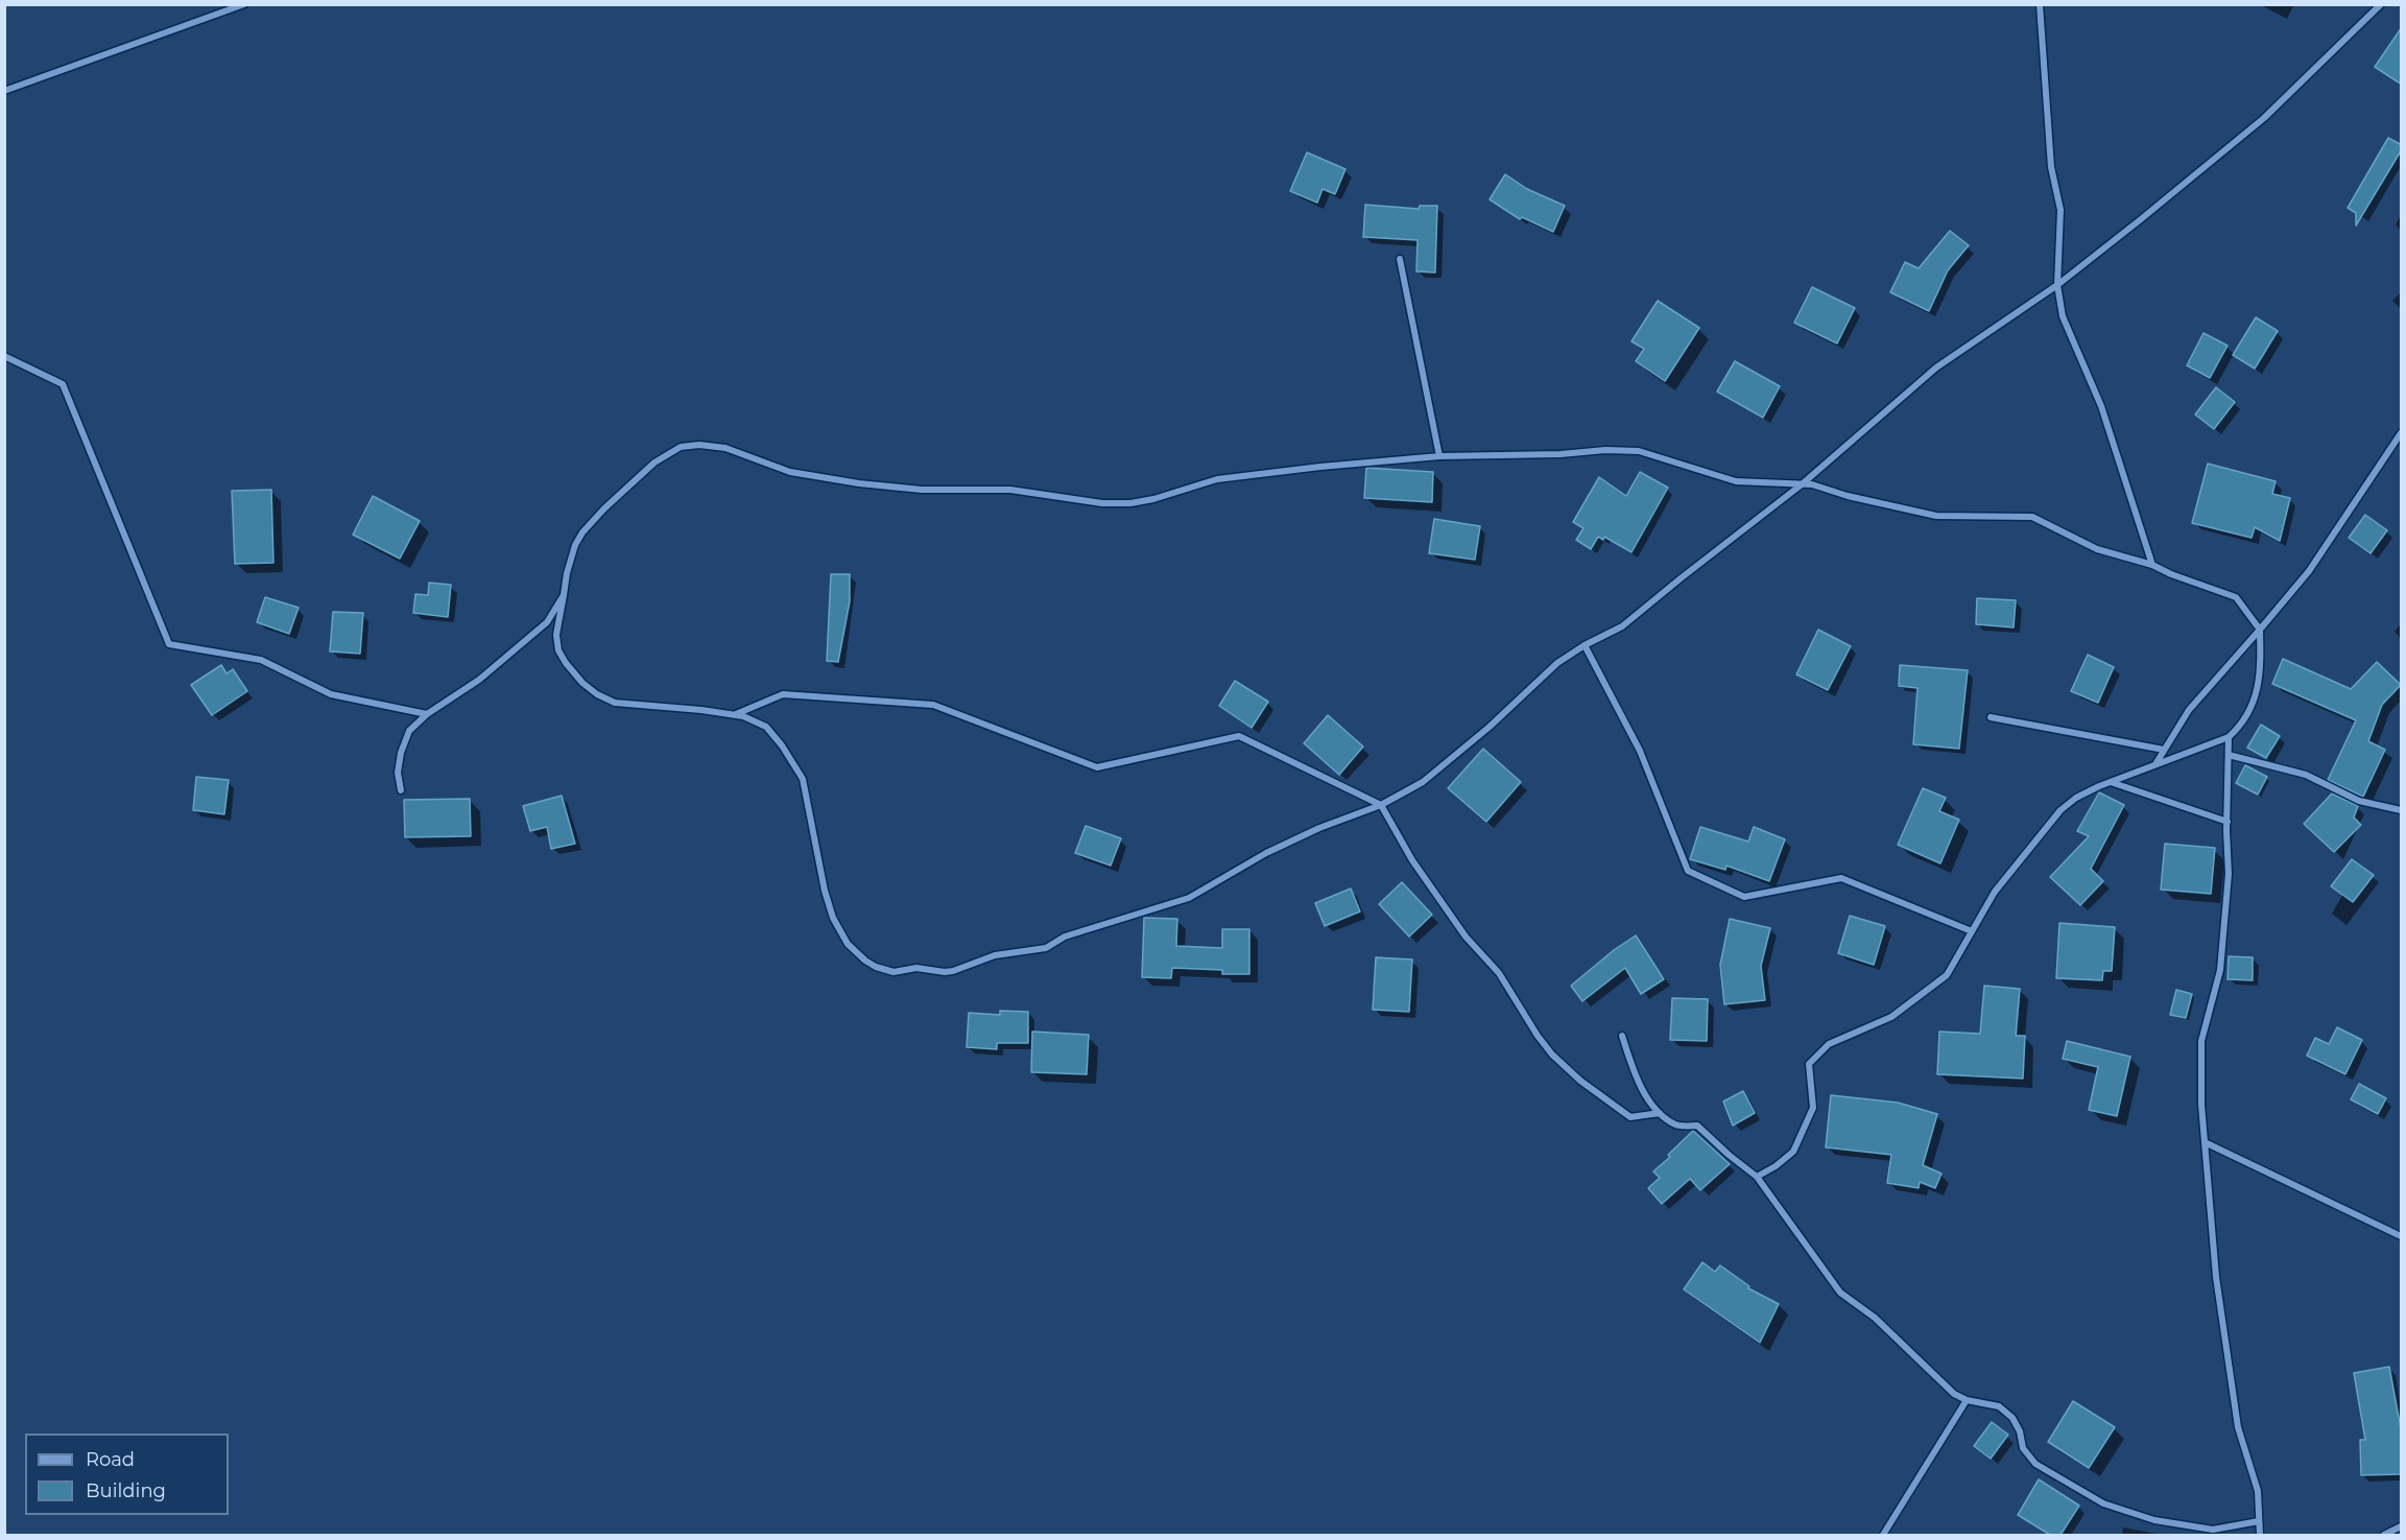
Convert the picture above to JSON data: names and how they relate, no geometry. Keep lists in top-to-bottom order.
{
  "legend": ["Road", "Building"]
}
